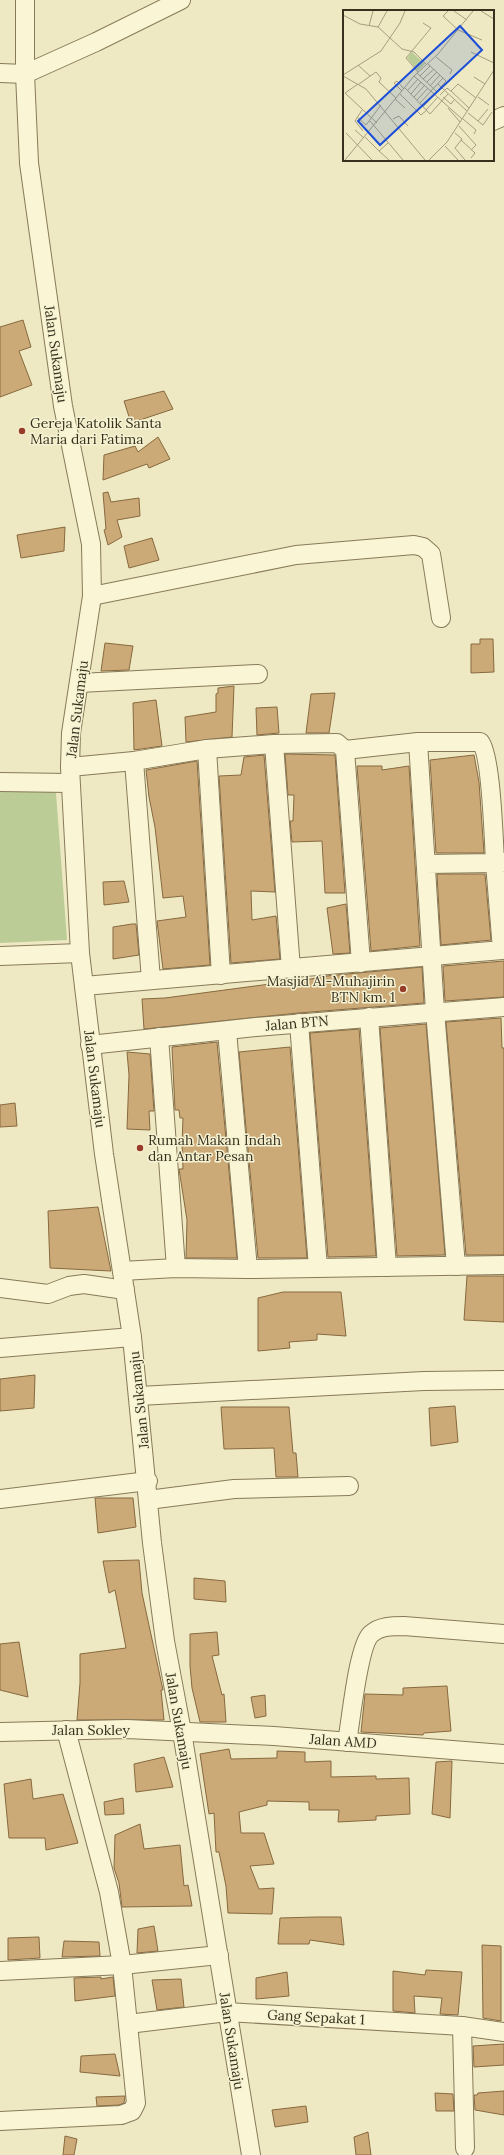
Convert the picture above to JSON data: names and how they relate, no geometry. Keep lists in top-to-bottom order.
{
  "streets": {
    "street": [
      "Jalan Sukamaju",
      "Jalan BTN",
      "Jalan Sokley",
      "Jalan AMD",
      "Gang Sepakat 1"
    ]
  },
  "crossings": [
    ["Jalan Sukamaju", "Jalan BTN"],
    ["Jalan Sukamaju", "Jalan Sokley"],
    ["Jalan Sukamaju", "Jalan AMD"],
    ["Jalan Sukamaju", "Gang Sepakat 1"],
    ["Jalan Sokley", "Jalan AMD"]
  ],
  "places": ["Gereja Katolik Santa Maria dari Fatima", "Masjid Al-Muhajirin BTN km. 1", "Rumah Makan Indah dan Antar Pesan"]
}
